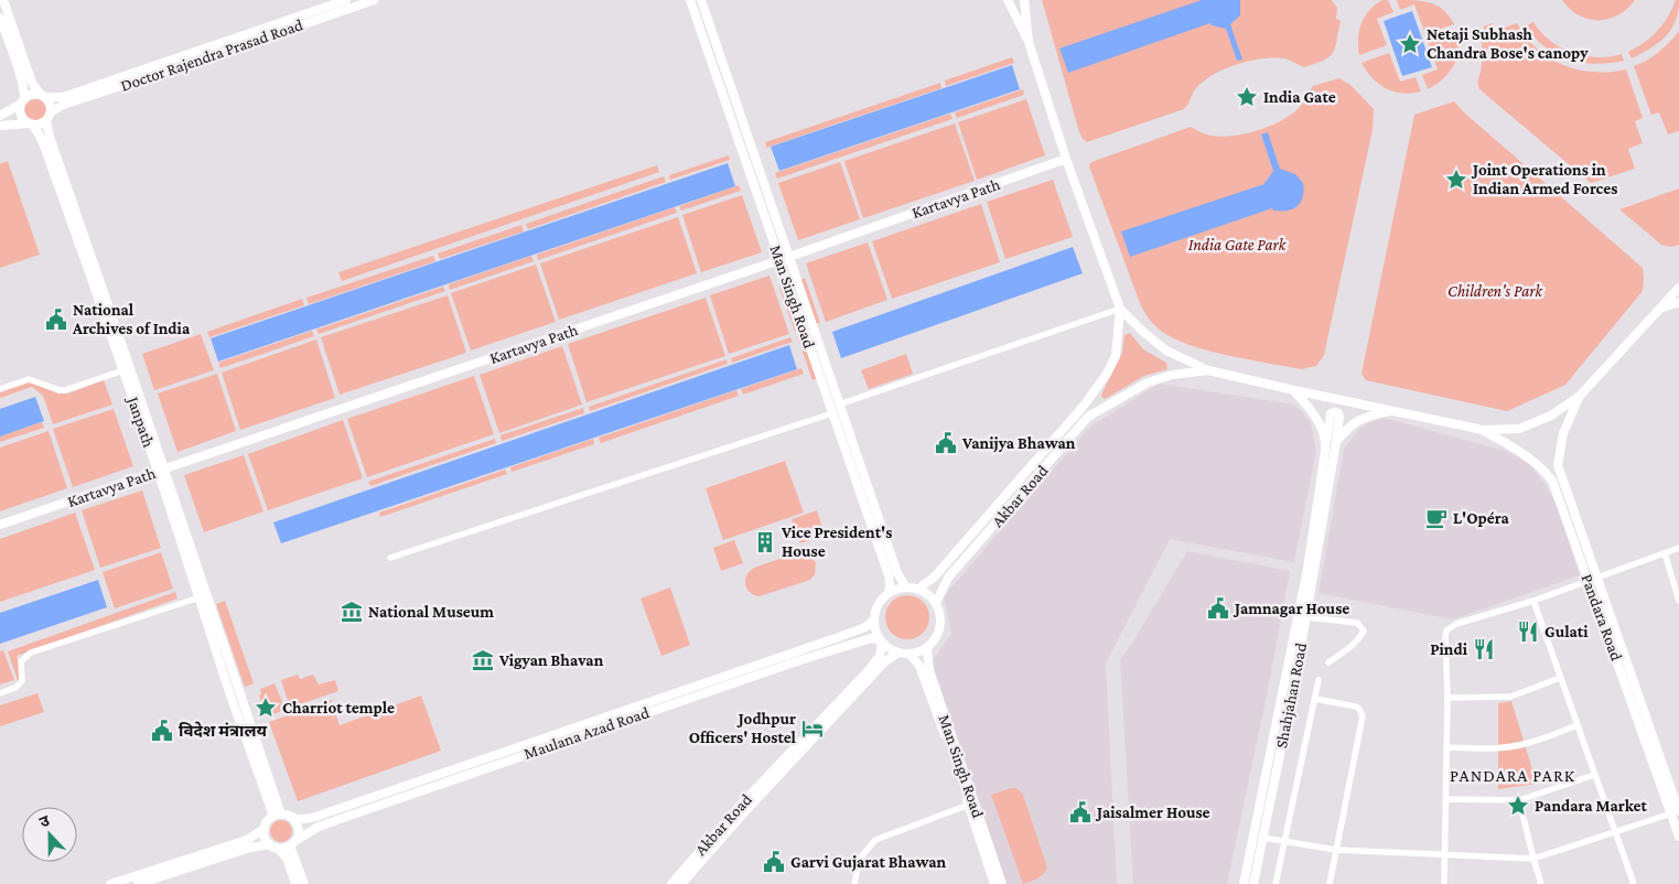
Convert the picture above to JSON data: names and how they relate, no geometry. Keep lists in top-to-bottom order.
{
  "streets": {
    "main road": [
      "Doctor Rajendra Prasad Road",
      "Kartavya Path",
      "Man Singh Road",
      "Janpath",
      "Akbar Road",
      "Pandara Road",
      "Shahjahan Road",
      "Maulana Azad Road"
    ]
  },
  "crossings": [
    ["Doctor Rajendra Prasad Road", "Janpath"],
    ["Kartavya Path", "Man Singh Road"],
    ["Kartavya Path", "Janpath"],
    ["Man Singh Road", "Akbar Road"],
    ["Man Singh Road", "Maulana Azad Road"],
    ["Janpath", "Maulana Azad Road"],
    ["Akbar Road", "Maulana Azad Road"]
  ],
  "districts": ["PANDARA PARK"],
  "parks": ["India Gate Park", "Children's Park"],
  "places": {
    "place": [
      "Netaji Subhash Chandra Bose's canopy",
      "India Gate",
      "Joint Operations in Indian Armed Forces",
      "Charriot temple",
      "Pandara Market"
    ],
    "public building": [
      "National Archives of India",
      "Vanijya Bhawan",
      "Jamnagar House",
      "विदेश मंत्रालय",
      "Jaisalmer House",
      "Garvi Gujarat Bhawan"
    ],
    "cafe": ["L'Opéra"],
    "building": ["Vice President's House"],
    "museum": ["National Museum", "Vigyan Bhavan"],
    "restaurant": ["Gulati", "Pindi"],
    "hotel": ["Jodhpur Officers' Hostel"]
  },
  "north": "top"
}
